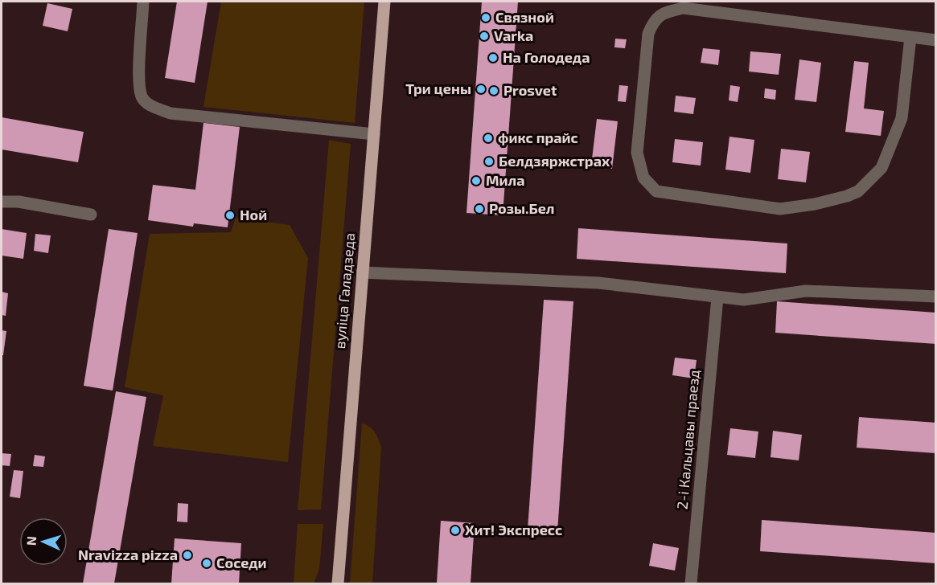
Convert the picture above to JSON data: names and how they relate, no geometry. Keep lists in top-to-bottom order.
{
  "streets": {
    "main road": ["вуліца Галадзеда"],
    "street": ["2-і Кальцавы праезд"]
  },
  "places": [
    "Связной",
    "Varka",
    "На Голодеда",
    "Три цены",
    "Prosvet",
    "фикс прайс",
    "Белдзяржстрах",
    "Мила",
    "Розы.Бел",
    "Ной",
    "Хит! Экспресс",
    "Nravizza pizza",
    "Соседи"
  ],
  "north": "left"
}
